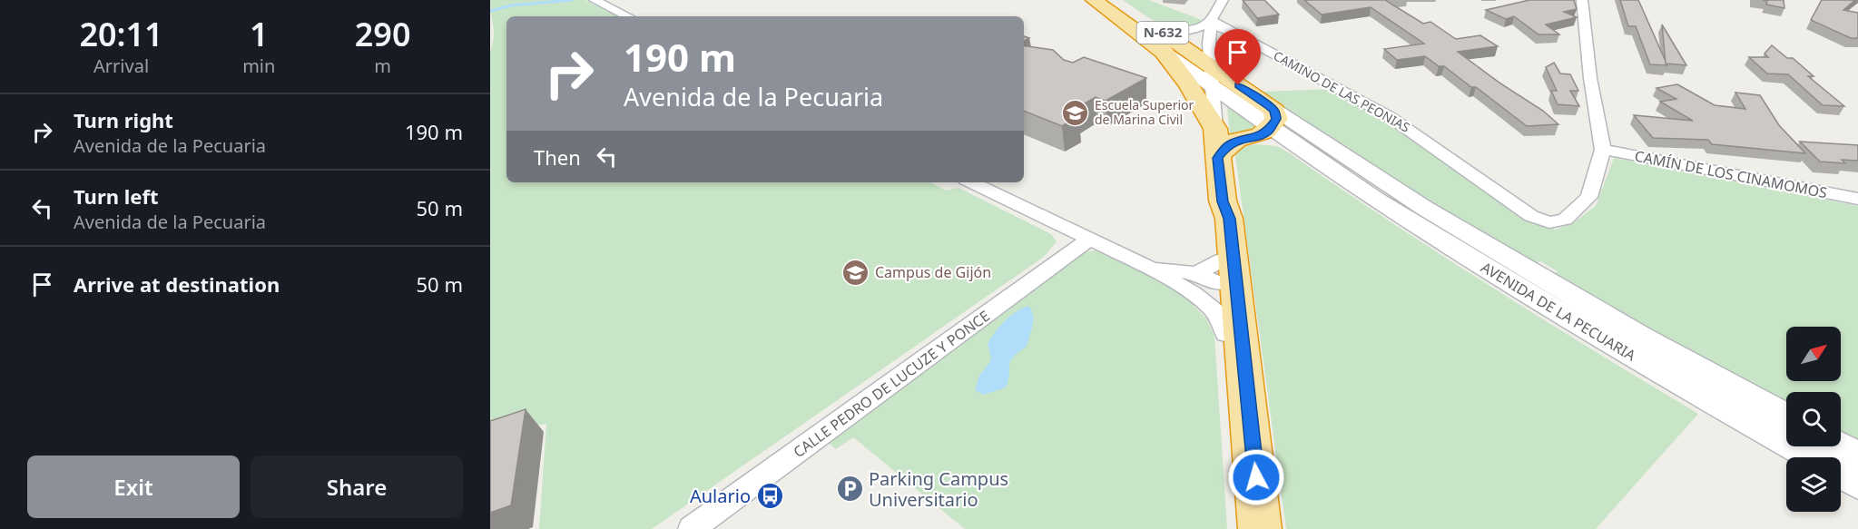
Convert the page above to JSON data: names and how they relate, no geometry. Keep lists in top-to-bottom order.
{
  "streets": {
    "highway": ["N-632", "AVENIDA DE LA PECUARIA"],
    "street": ["CAMINO DE LAS PEONIAS", "CAMÍN DE LOS CINAMOMOS", "CALLE PEDRO DE LUCUZE Y PONCE"]
  },
  "crossings": [
    ["N-632", "AVENIDA DE LA PECUARIA"],
    ["CAMINO DE LAS PEONIAS", "CAMÍN DE LOS CINAMOMOS"]
  ],
  "places": {
    "school or university": ["Escuela Superior de Marina Civil", "Campus de Gijón"],
    "parking": ["Parking Campus Universitario"],
    "bus stop": ["Aulario"]
  },
  "north": "top right",
  "page": {
    "eta": [
      "20:11",
      "Arrival",
      "1",
      "min",
      "290",
      "m"
    ],
    "turn": ["190 m", "Avenida de la Pecuaria"],
    "list": [
      {
        "name": "Turn right",
        "note": "Avenida de la Pecuaria",
        "value": "190 m"
      },
      {
        "name": "Turn left",
        "note": "Avenida de la Pecuaria",
        "value": "50 m"
      },
      {
        "name": "Arrive at destination",
        "value": "50 m"
      }
    ],
    "then": "Then",
    "buttons": ["Exit", "Share"]
  }
}
